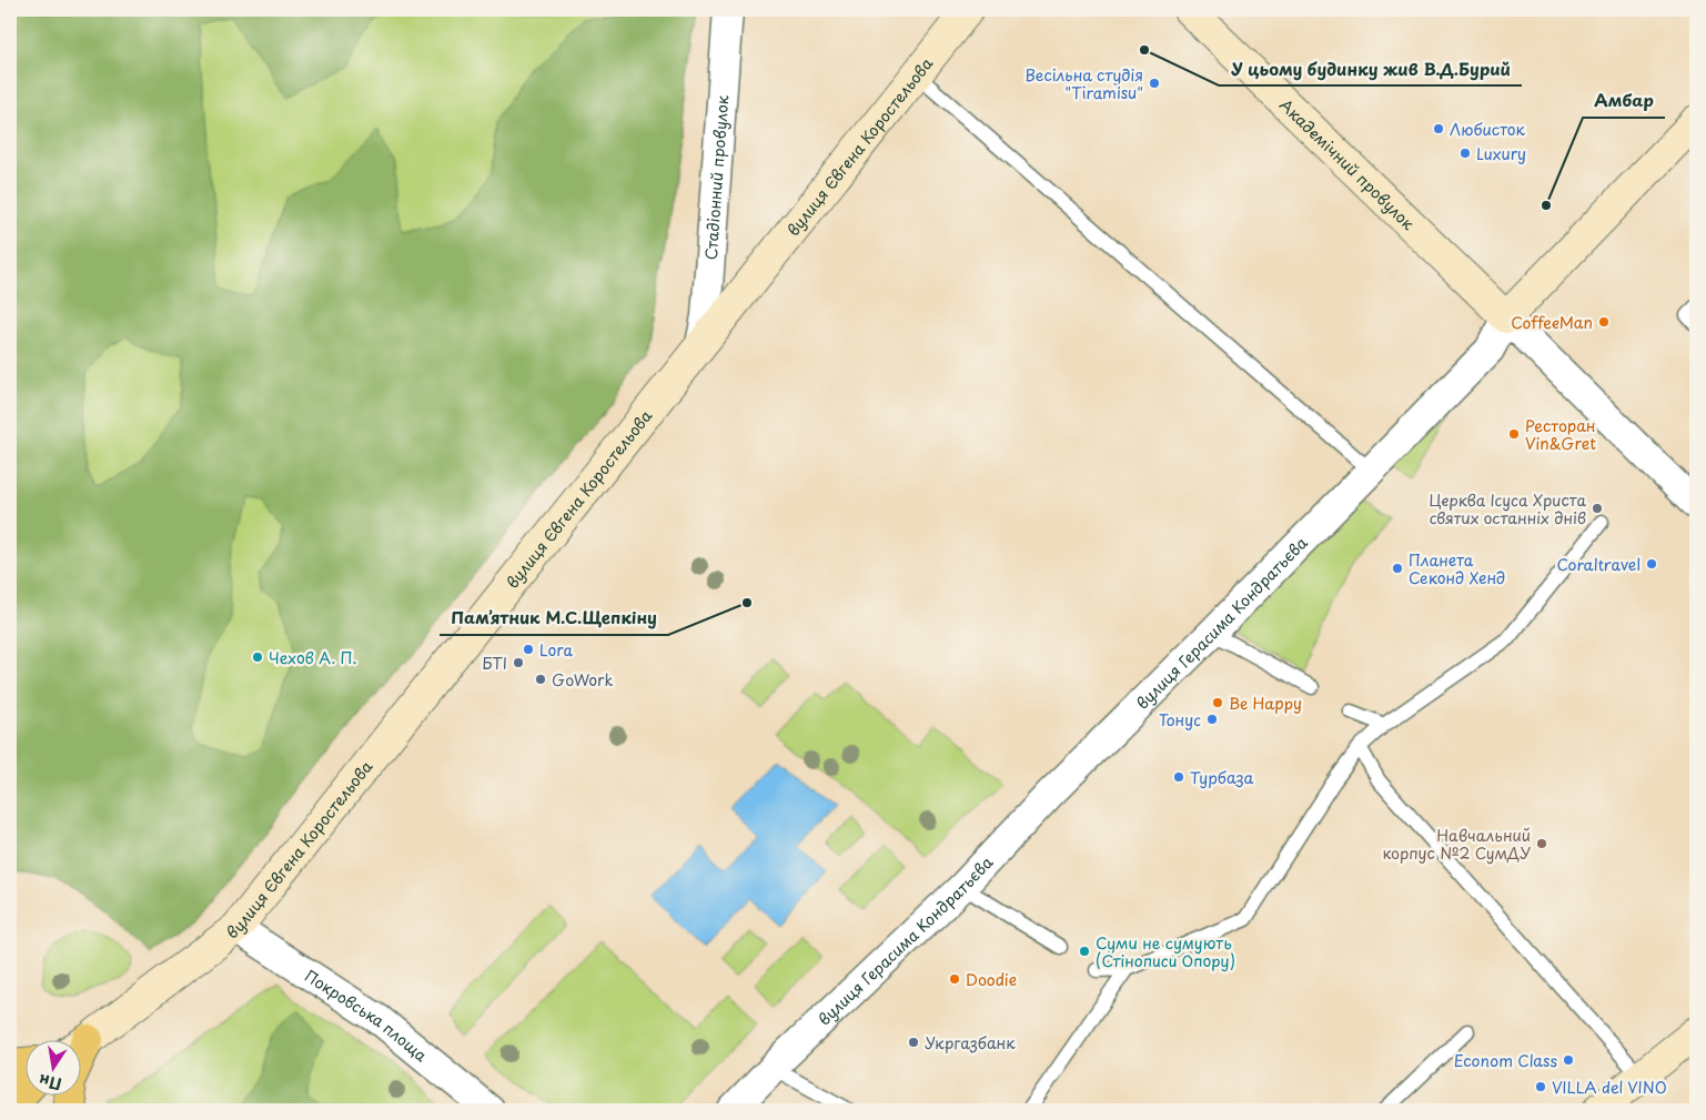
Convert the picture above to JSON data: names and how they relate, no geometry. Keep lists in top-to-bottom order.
{
  "streets": {
    "street": [
      "вулиця Євгена Коростельова",
      "Академічний провулок",
      "Стадіонний провулок",
      "вулиця Герасима Кондратьєва",
      "Покровська площа"
    ]
  },
  "crossings": [
    ["вулиця Євгена Коростельова", "Стадіонний провулок"],
    ["вулиця Євгена Коростельова", "Покровська площа"],
    ["Академічний провулок", "вулиця Герасима Кондратьєва"]
  ],
  "places": [
    "У цьому будинку жив В.Д.Бурий",
    "Весільна студія \"Tiramisu\"",
    "Любисток",
    "Luxury",
    "Амбар",
    "CoffeeMan",
    "Ресторан Vin&Gret",
    "Церква Ісуса Христа святих останніх днів",
    "Coraltravel",
    "Планета Секонд Хенд",
    "Пам’ятник М.С.Щепкіну",
    "Lora",
    "Чехов А. П.",
    "БТІ",
    "GoWork",
    "Be Happy",
    "Тонус",
    "Турбаза",
    "Навчальний корпус №2 СумДУ",
    "Суми не сумують (Стінописи Опору)",
    "Doodie",
    "Укргазбанк",
    "Econom Class",
    "VILLA del VINO"
  ],
  "north": "bottom"
}
